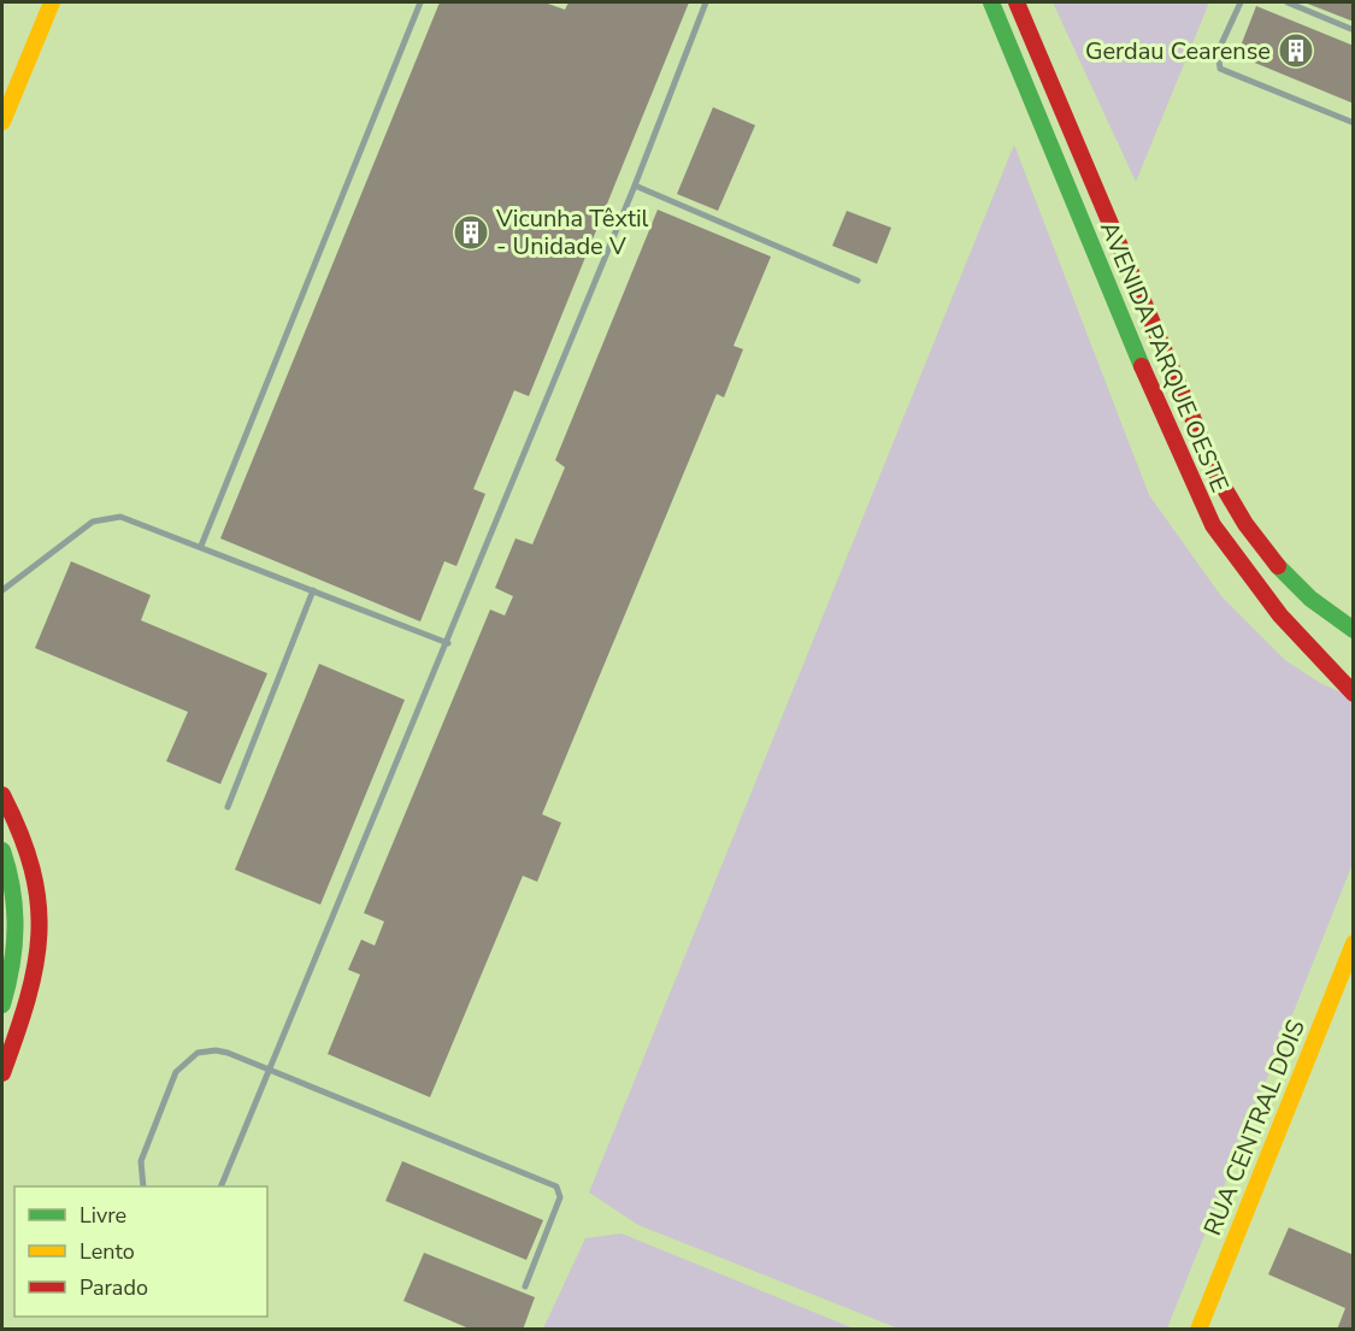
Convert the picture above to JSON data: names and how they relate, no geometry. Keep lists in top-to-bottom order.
{
  "streets": {
    "street": ["AVENIDA PARQUE OESTE", "RUA CENTRAL DOIS"]
  },
  "places": {
    "building": ["Gerdau Cearense", "Vicunha Têxtil - Unidade V"]
  },
  "legend": ["Livre", "Lento", "Parado"]
}
